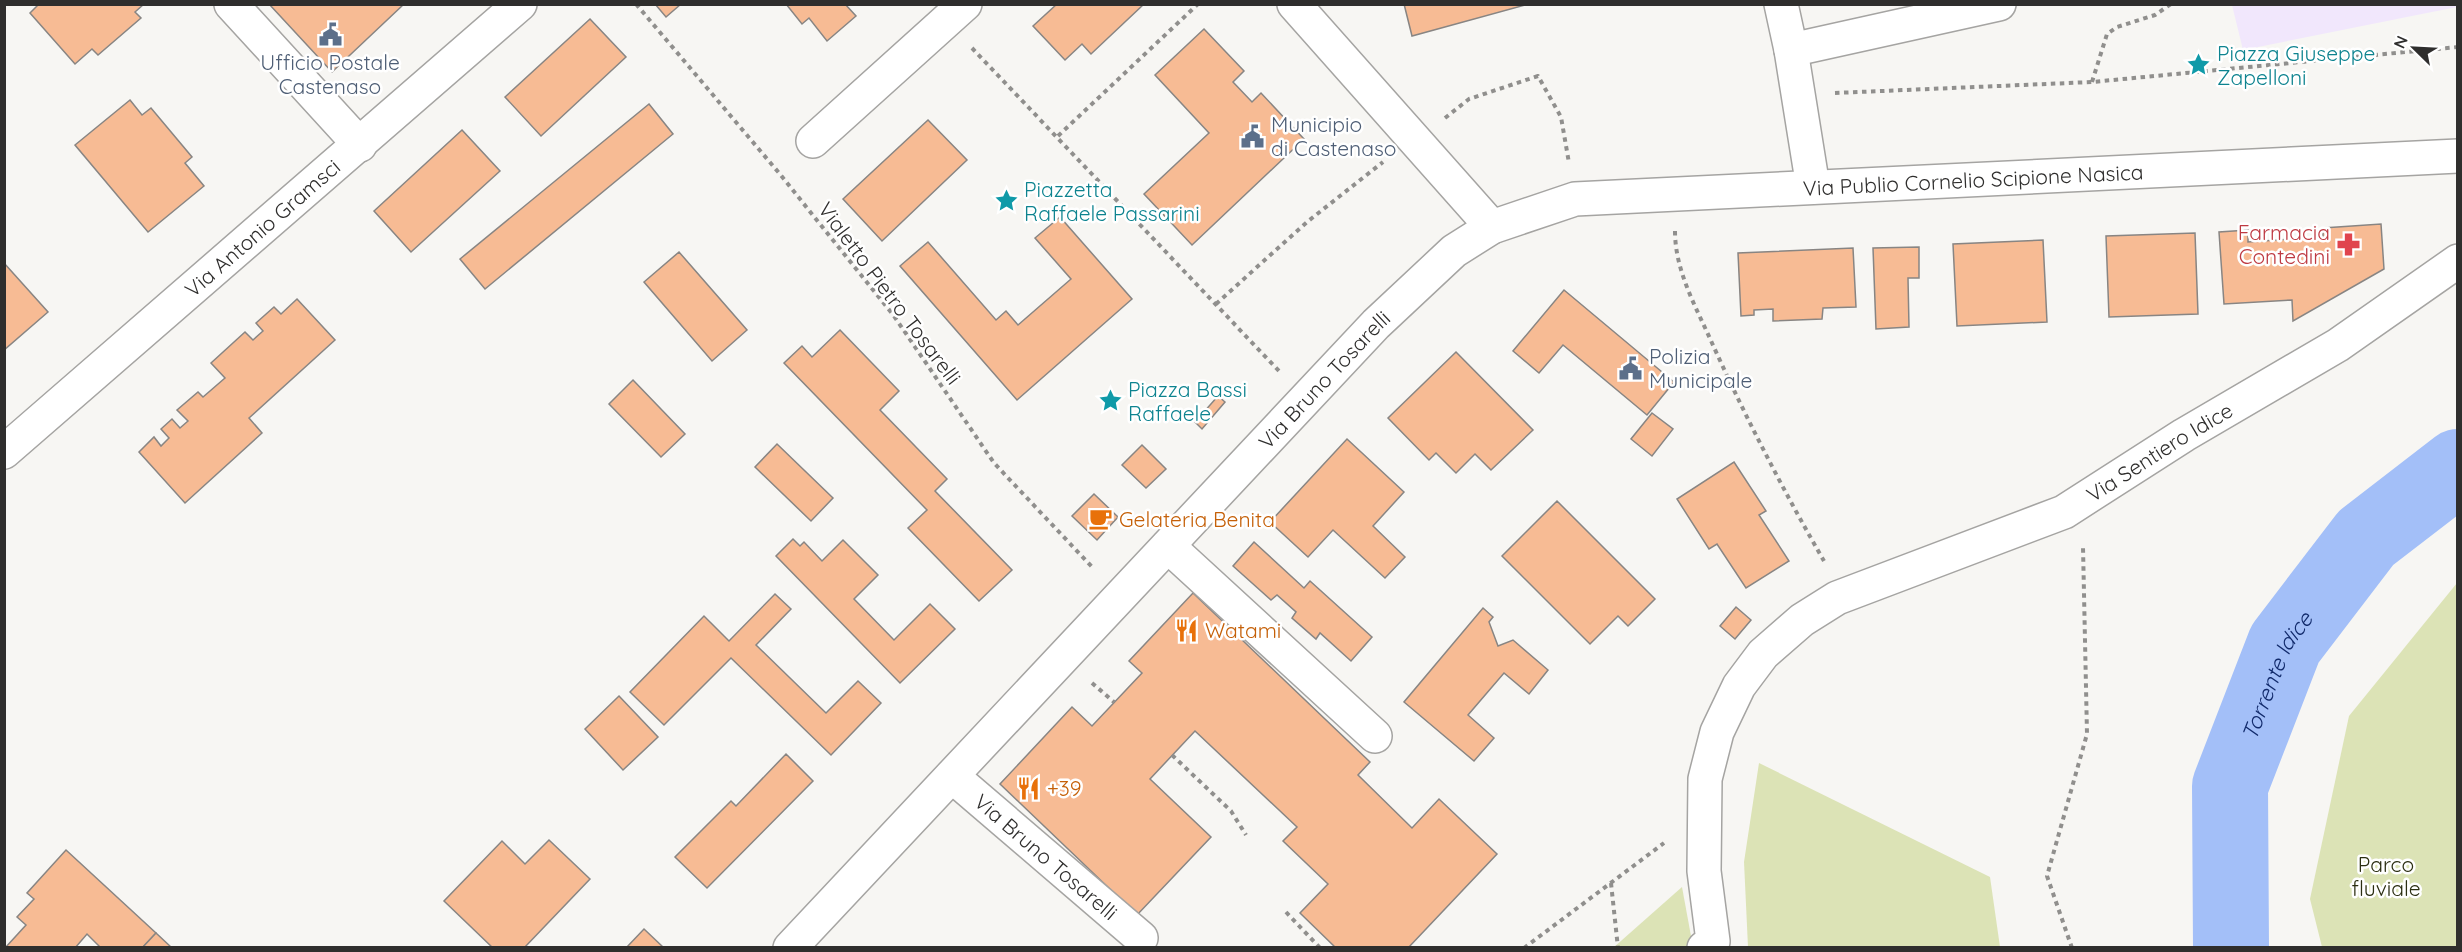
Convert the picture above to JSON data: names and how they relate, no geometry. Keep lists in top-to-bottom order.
{
  "streets": {
    "street": [
      "Via Publio Cornelio Scipione Nasica",
      "Via Antonio Gramsci",
      "Via Bruno Tosarelli",
      "Via Sentiero Idice"
    ],
    "path": ["Vialetto Pietro Tosarelli"]
  },
  "crossings": [
    ["Via Publio Cornelio Scipione Nasica", "Via Bruno Tosarelli"],
    ["Vialetto Pietro Tosarelli", "Via Bruno Tosarelli"]
  ],
  "water": ["Torrente Idice"],
  "parks": ["Parco fluviale"],
  "places": {
    "public building": ["Ufficio Postale Castenaso", "Municipio di Castenaso", "Polizia Municipale"],
    "place": ["Piazza Giuseppe Zapelloni", "Piazzetta Raffaele Passarini", "Piazza Bassi Raffaele"],
    "pharmacy": ["Farmacia Contedini"],
    "cafe": ["Gelateria Benita"],
    "restaurant": ["Watami", "+39"]
  },
  "north": "top left"
}
